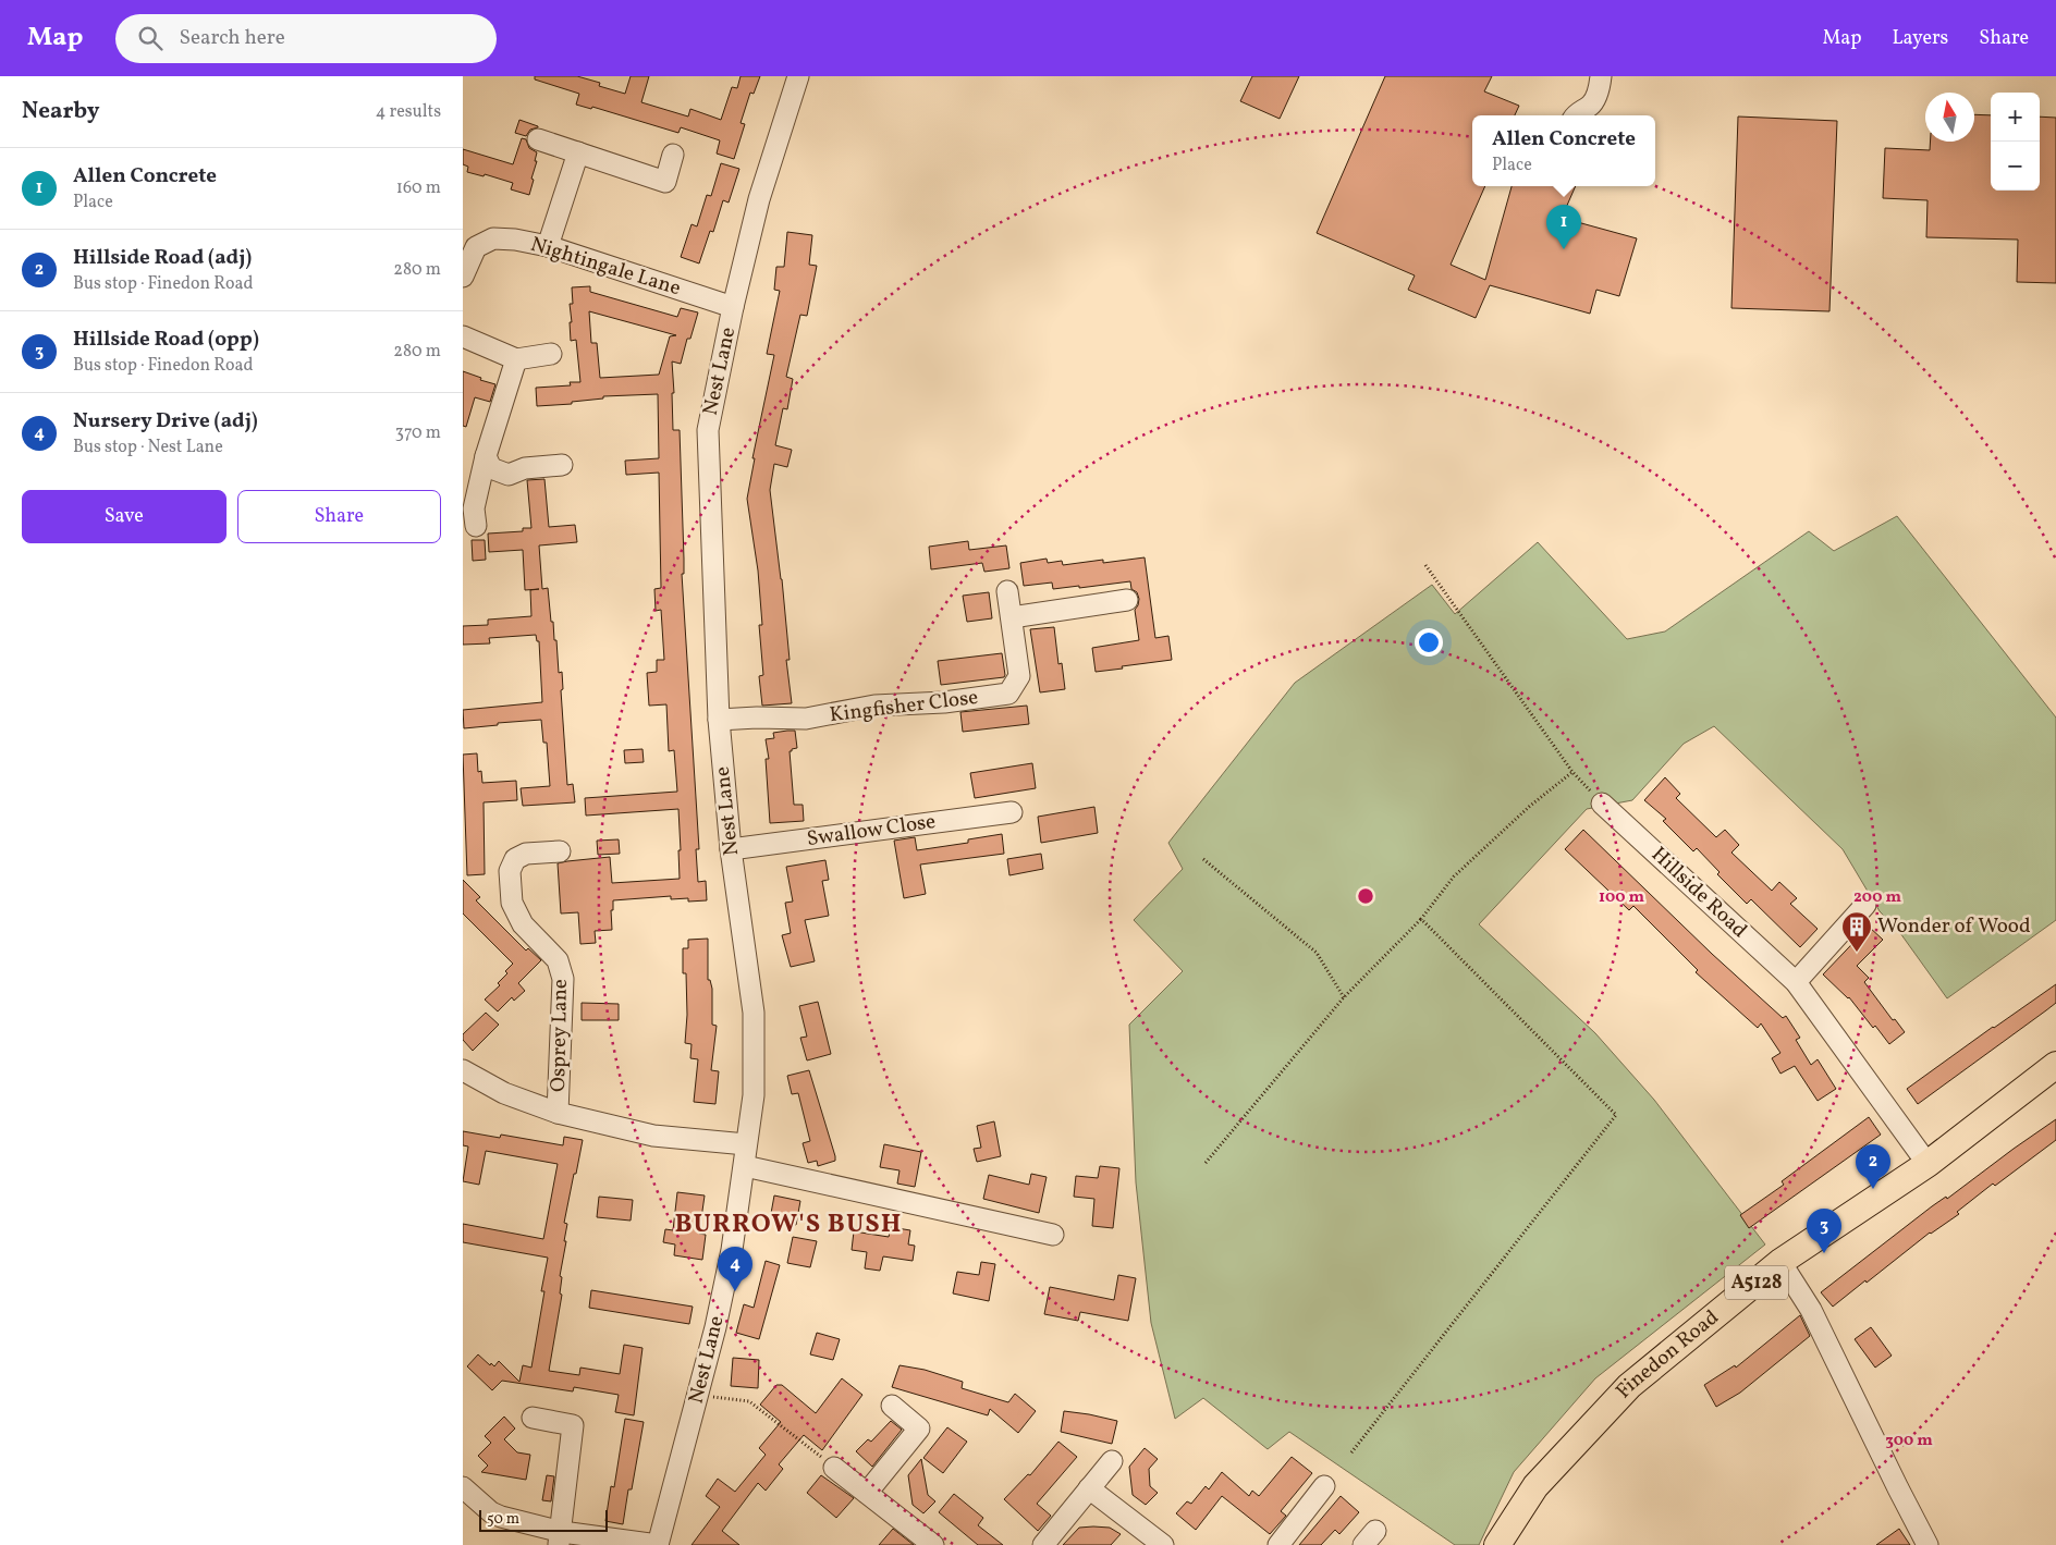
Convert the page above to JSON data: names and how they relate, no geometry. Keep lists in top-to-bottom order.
{
  "streets": {
    "main road": ["A5128", "Finedon Road"],
    "street": [
      "Nightingale Lane",
      "Nest Lane",
      "Kingfisher Close",
      "Swallow Close",
      "Hillside Road",
      "Osprey Lane"
    ]
  },
  "crossings": [
    ["Nightingale Lane", "Nest Lane"],
    ["Nest Lane", "Kingfisher Close"],
    ["Nest Lane", "Swallow Close"],
    ["Hillside Road", "Finedon Road"]
  ],
  "districts": ["BURROW'S BUSH"],
  "places": {
    "building": ["Wonder of Wood"]
  },
  "scale_bar": "50 m",
  "north": "top",
  "page": {
    "header": "Map",
    "search": "Search here",
    "nav": ["Map", "Layers", "Share"],
    "heading": ["Nearby", "4 results"],
    "map_buttons": ["+", "−"],
    "popup": ["Allen Concrete", "Place"],
    "list": [
      {
        "mark": "1",
        "name": "Allen Concrete",
        "note": "Place",
        "value": "160 m"
      },
      {
        "mark": "2",
        "name": "Hillside Road (adj)",
        "note": "Bus stop · Finedon Road",
        "value": "280 m"
      },
      {
        "mark": "3",
        "name": "Hillside Road (opp)",
        "note": "Bus stop · Finedon Road",
        "value": "280 m"
      },
      {
        "mark": "4",
        "name": "Nursery Drive (adj)",
        "note": "Bus stop · Nest Lane",
        "value": "370 m"
      }
    ],
    "pins": [
      "1",
      "2",
      "3",
      "4"
    ],
    "buttons": ["Save", "Share"],
    "scale": "50 m"
  },
  "rings": ["100 m", "200 m", "300 m"]
}
